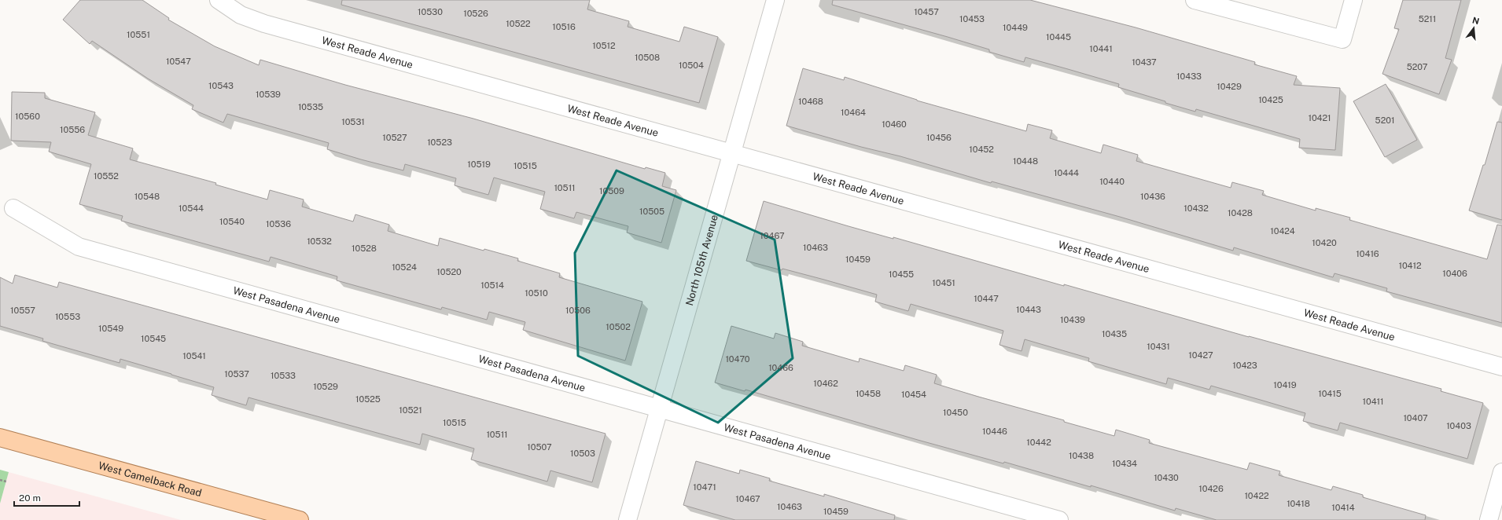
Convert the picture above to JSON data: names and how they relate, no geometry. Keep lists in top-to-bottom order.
{
  "streets": {
    "main road": ["West Camelback Road"],
    "street": ["West Reade Avenue", "North 105th Avenue", "West Pasadena Avenue"]
  },
  "crossings": [
    ["West Reade Avenue", "North 105th Avenue"],
    ["North 105th Avenue", "West Pasadena Avenue"]
  ],
  "house_numbers": [
    "10530",
    "10457",
    "10526",
    "10453",
    "5211",
    "10522",
    "10516",
    "10449",
    "10551",
    "10445",
    "10512",
    "10441",
    "10508",
    "10547",
    "10437",
    "10504",
    "5207",
    "10433",
    "10543",
    "10429",
    "10539",
    "10425",
    "10468",
    "10535",
    "10464",
    "10560",
    "10421",
    "5201",
    "10531",
    "10460",
    "10556",
    "10527",
    "10456",
    "10523",
    "10452",
    "10448",
    "10519",
    "10515",
    "10444",
    "10552",
    "10440",
    "10511",
    "10509",
    "10548",
    "10436",
    "10544",
    "10432",
    "10505",
    "10428",
    "10540",
    "10536",
    "10424",
    "10467",
    "10532",
    "10420",
    "10463",
    "10528",
    "10416",
    "10459",
    "10412",
    "10524",
    "10520",
    "10406",
    "10455",
    "10451",
    "10514",
    "10510",
    "10447",
    "10443",
    "10557",
    "10506",
    "10553",
    "10439",
    "10502",
    "10549",
    "10435",
    "10545",
    "10431",
    "10427",
    "10541",
    "10470",
    "10423",
    "10466",
    "10537",
    "10533",
    "10462",
    "10419",
    "10529",
    "10458",
    "10415",
    "10454",
    "10525",
    "10411",
    "10521",
    "10450",
    "10407",
    "10515",
    "10403",
    "10446",
    "10511",
    "10442",
    "10507",
    "10503",
    "10438",
    "10434",
    "10430",
    "10471",
    "10426",
    "10422",
    "10467",
    "10418",
    "10463",
    "10414",
    "10459"
  ],
  "scale_bar": "20 m",
  "north": "top"
}
